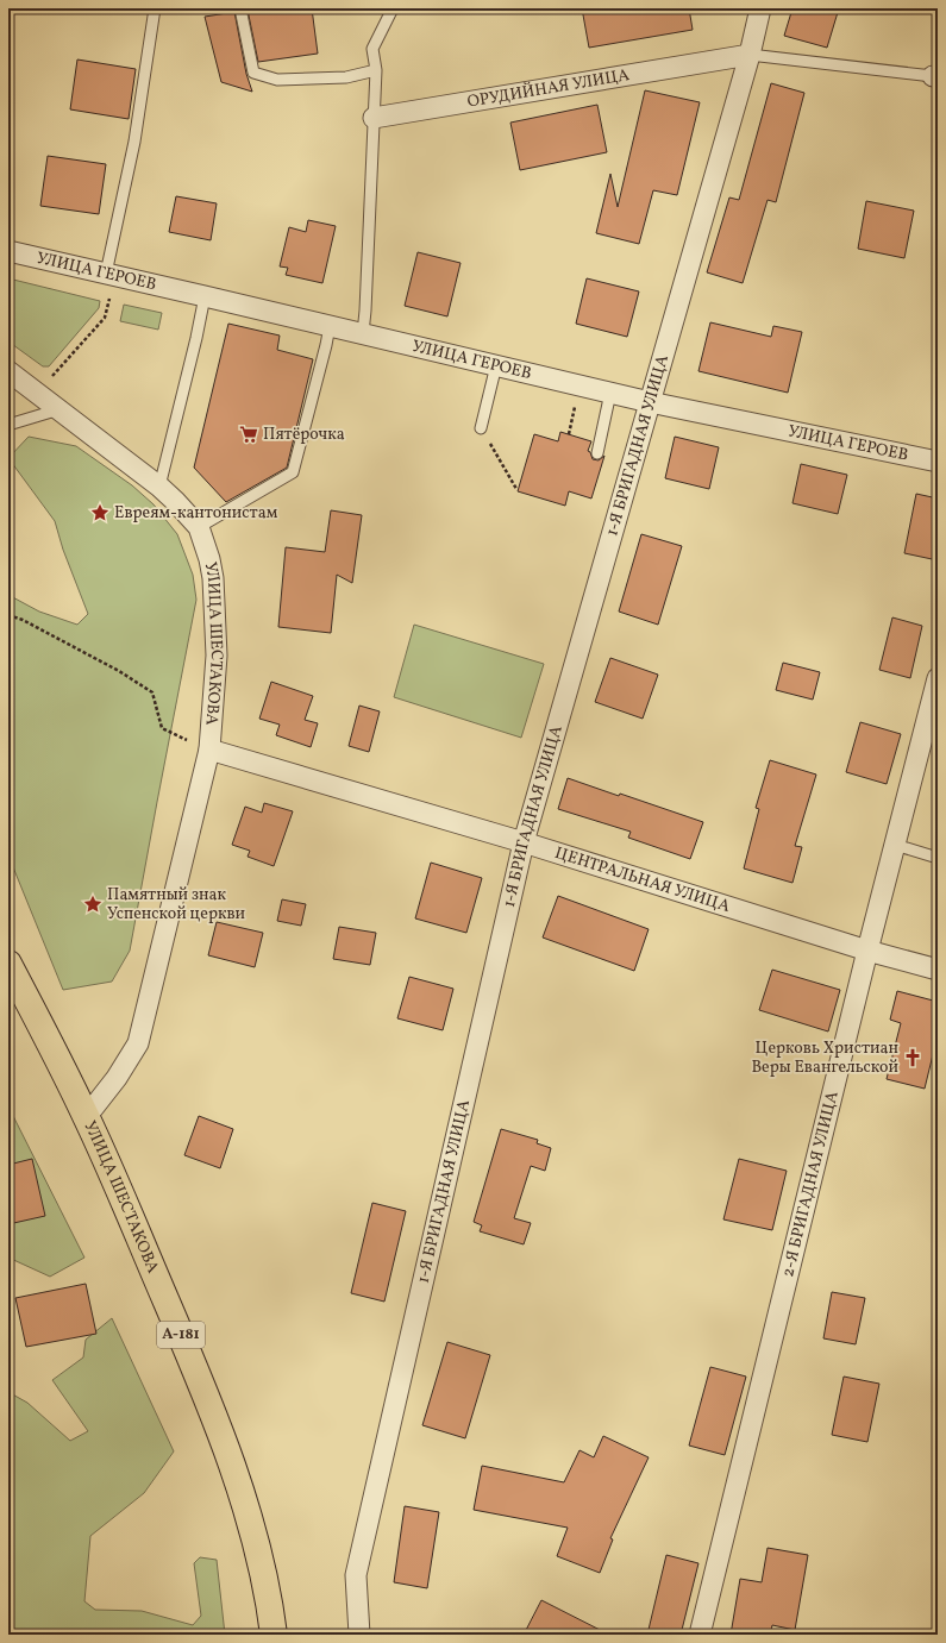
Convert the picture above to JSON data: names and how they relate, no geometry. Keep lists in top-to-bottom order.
{
  "streets": {
    "main road": ["УЛИЦА ШЕСТАКОВА", "А-181"],
    "street": [
      "ОРУДИЙНАЯ УЛИЦА",
      "УЛИЦА ГЕРОЕВ",
      "1-Я БРИГАДНАЯ УЛИЦА",
      "ЦЕНТРАЛЬНАЯ УЛИЦА",
      "2-Я БРИГАДНАЯ УЛИЦА"
    ]
  },
  "crossings": [
    ["ОРУДИЙНАЯ УЛИЦА", "1-Я БРИГАДНАЯ УЛИЦА"],
    ["УЛИЦА ГЕРОЕВ", "1-Я БРИГАДНАЯ УЛИЦА"],
    ["1-Я БРИГАДНАЯ УЛИЦА", "ЦЕНТРАЛЬНАЯ УЛИЦА"],
    ["УЛИЦА ШЕСТАКОВА", "ЦЕНТРАЛЬНАЯ УЛИЦА"],
    ["УЛИЦА ШЕСТАКОВА", "А-181"],
    ["ЦЕНТРАЛЬНАЯ УЛИЦА", "2-Я БРИГАДНАЯ УЛИЦА"]
  ],
  "places": {
    "supermarket": ["Пятёрочка"],
    "place": ["Евреям-кантонистам", "Памятный знак Успенской церкви"],
    "church": ["Церковь Христиан Веры Евангельской"]
  }
}
